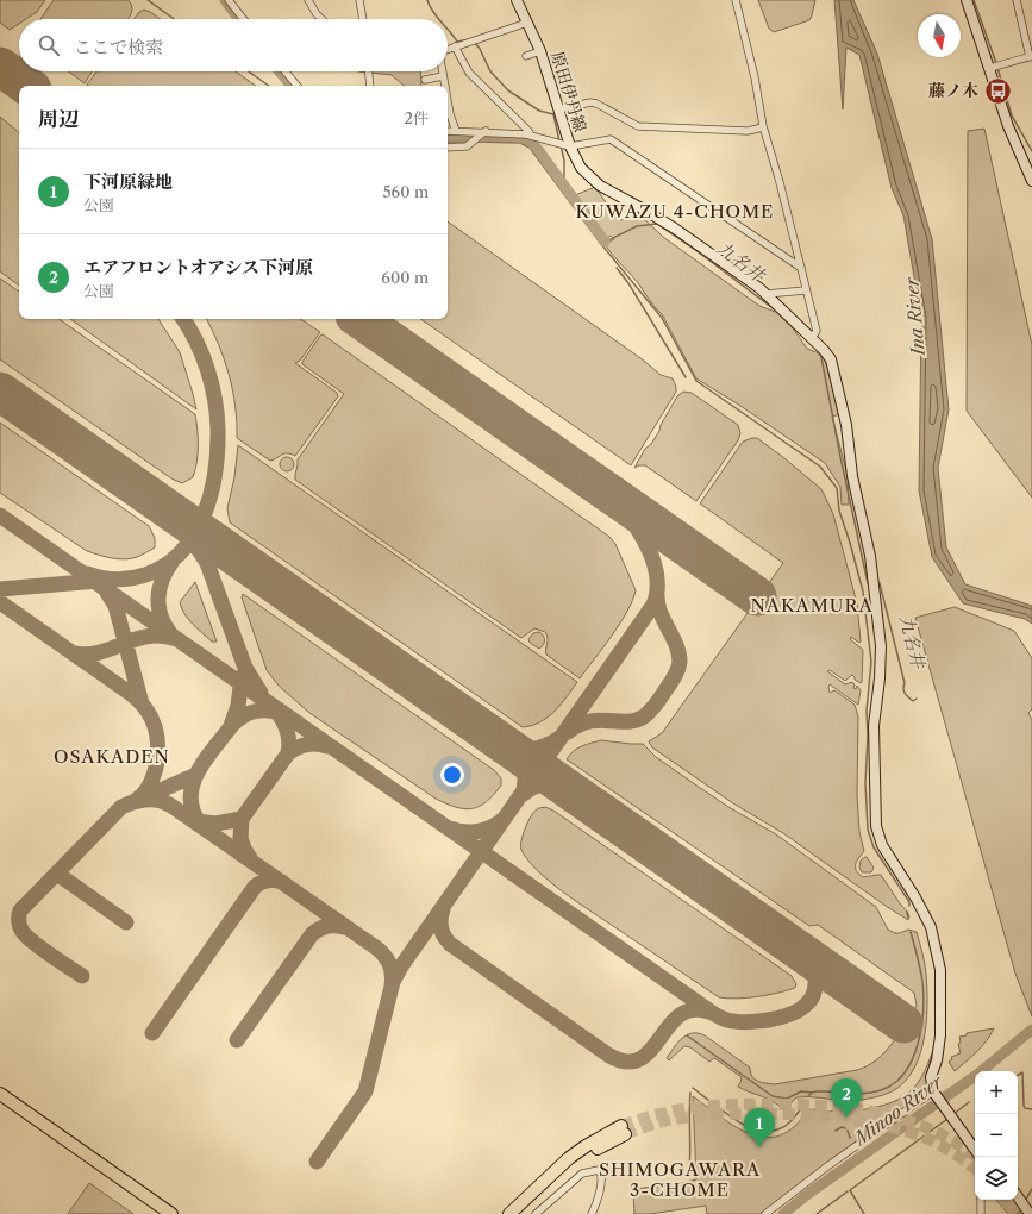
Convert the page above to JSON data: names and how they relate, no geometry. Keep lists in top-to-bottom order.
{
  "streets": {
    "street": ["原田伊丹線"]
  },
  "districts": [
    "KUWAZU 4-CHOME",
    "NAKAMURA",
    "OSAKADEN",
    "SHIMOGAWARA 3-CHOME"
  ],
  "water": ["九名井", "Ina River", "Minoo River"],
  "places": {
    "bus stop": ["藤ノ木"]
  },
  "north": "bottom",
  "page": {
    "search": "ここで検索",
    "heading": ["周辺", "2件"],
    "list": [
      {
        "mark": "1",
        "name": "下河原緑地",
        "note": "公園",
        "value": "560 m"
      },
      {
        "mark": "2",
        "name": "エアフロントオアシス下河原",
        "note": "公園",
        "value": "600 m"
      }
    ],
    "map_buttons": ["+", "−"],
    "pins": ["2", "1"]
  }
}
